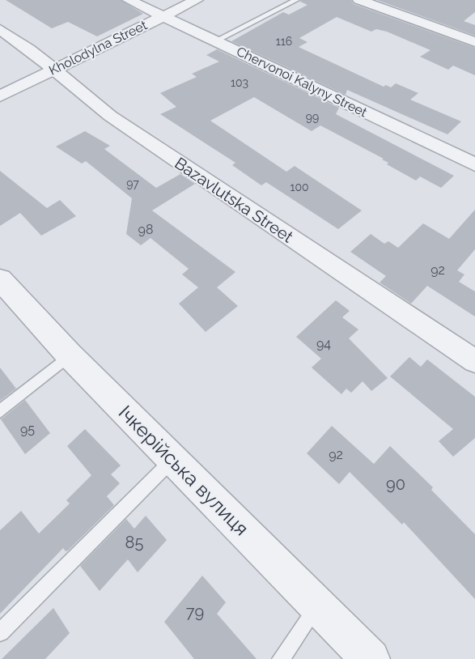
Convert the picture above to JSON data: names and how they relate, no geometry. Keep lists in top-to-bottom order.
{
  "streets": {
    "street": [
      "Kholodylna Street",
      "Chervonoi Kalyny Street",
      "Bazavlutska Street",
      "Ічкерійська вулиця"
    ]
  },
  "crossings": [
    ["Kholodylna Street", "Chervonoi Kalyny Street"],
    ["Kholodylna Street", "Bazavlutska Street"]
  ],
  "house_numbers": [
    "116",
    "103",
    "99",
    "97",
    "100",
    "98",
    "92",
    "94",
    "95",
    "92",
    "90",
    "85",
    "79"
  ]
}
